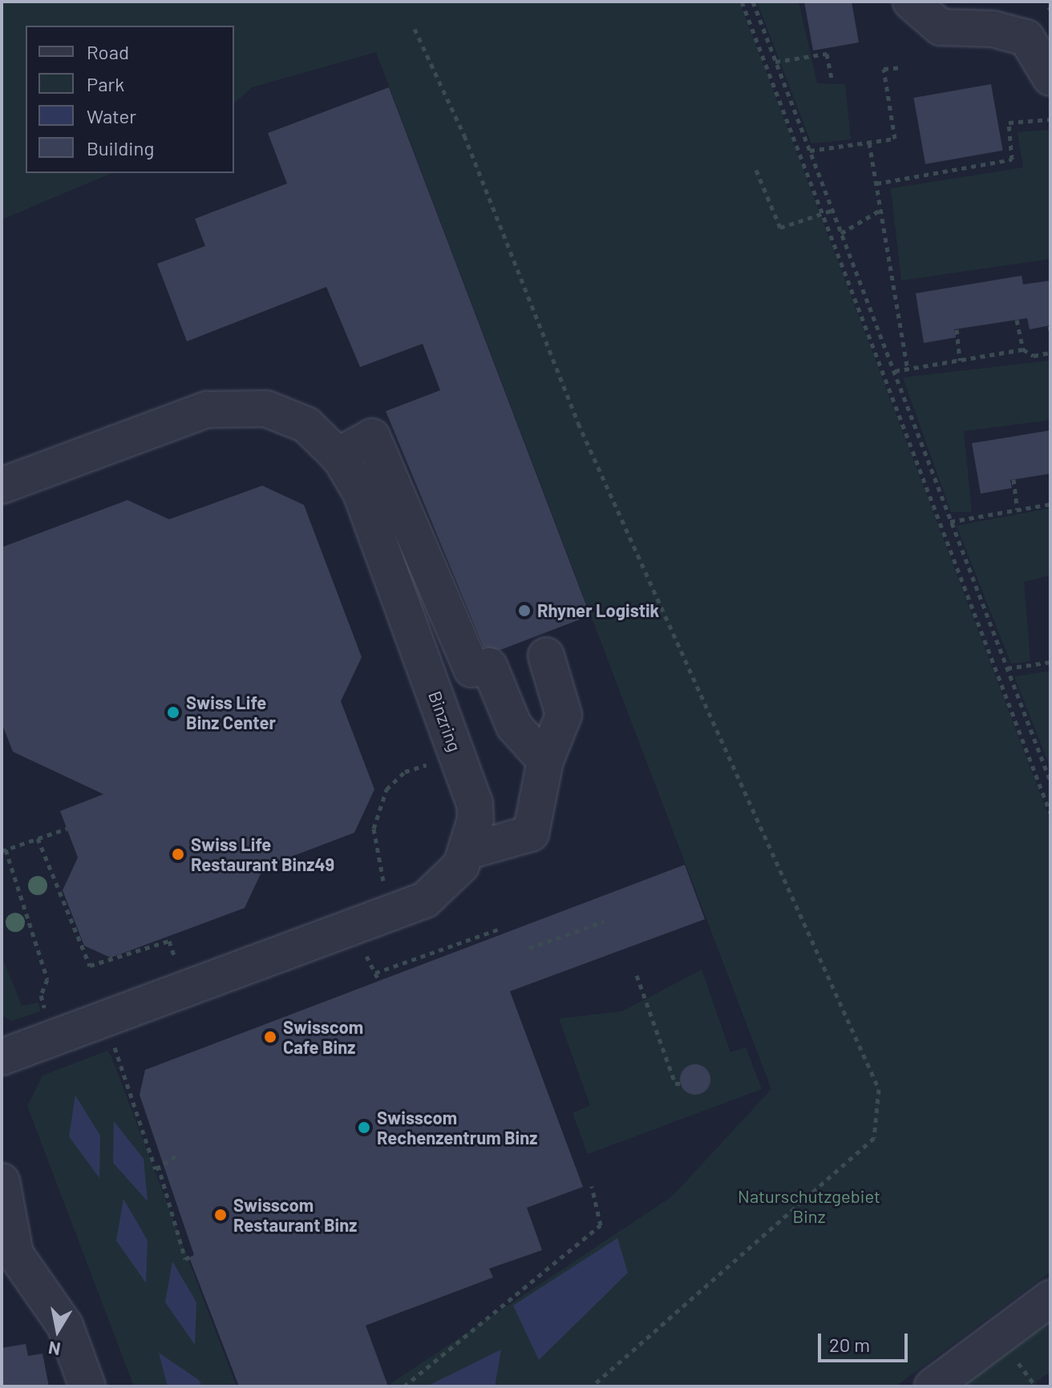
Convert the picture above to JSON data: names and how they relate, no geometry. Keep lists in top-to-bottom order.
{
  "streets": {
    "street": ["Binzring"]
  },
  "parks": ["Naturschutzgebiet Binz"],
  "places": [
    "Rhyner Logistik",
    "Swiss Life Binz Center",
    "Swiss Life Restaurant Binz49",
    "Swisscom Cafe Binz",
    "Swisscom Rechenzentrum Binz",
    "Swisscom Restaurant Binz"
  ],
  "legend": [
    "Road",
    "Park",
    "Water",
    "Building"
  ],
  "scale_bar": "20 m",
  "north": "bottom"
}
